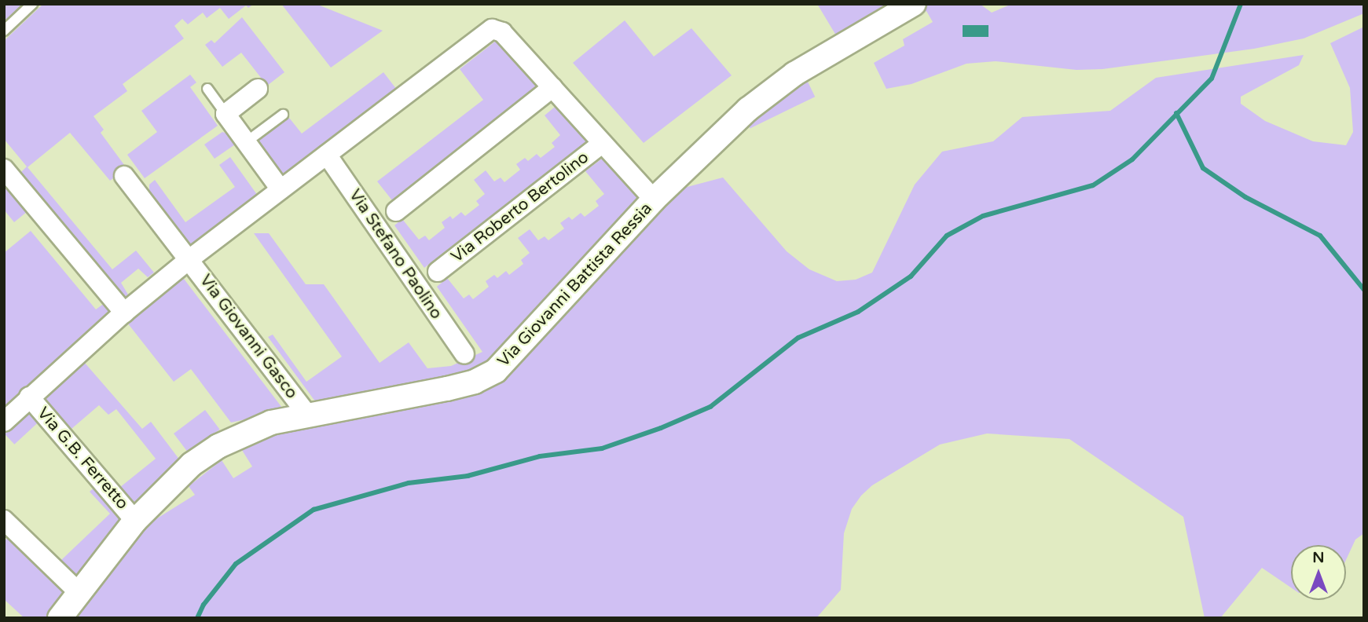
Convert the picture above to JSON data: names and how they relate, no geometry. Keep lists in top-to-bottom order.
{
  "streets": {
    "street": [
      "Via Roberto Bertolino",
      "Via Stefano Paolino",
      "Via Giovanni Battista Ressia",
      "Via Giovanni Gasco",
      "Via G.B. Ferretto"
    ]
  },
  "crossings": [
    ["Via Roberto Bertolino", "Via Stefano Paolino"],
    ["Via Roberto Bertolino", "Via Giovanni Battista Ressia"],
    ["Via Giovanni Battista Ressia", "Via Giovanni Gasco"],
    ["Via Giovanni Battista Ressia", "Via G.B. Ferretto"]
  ],
  "north": "top"
}
